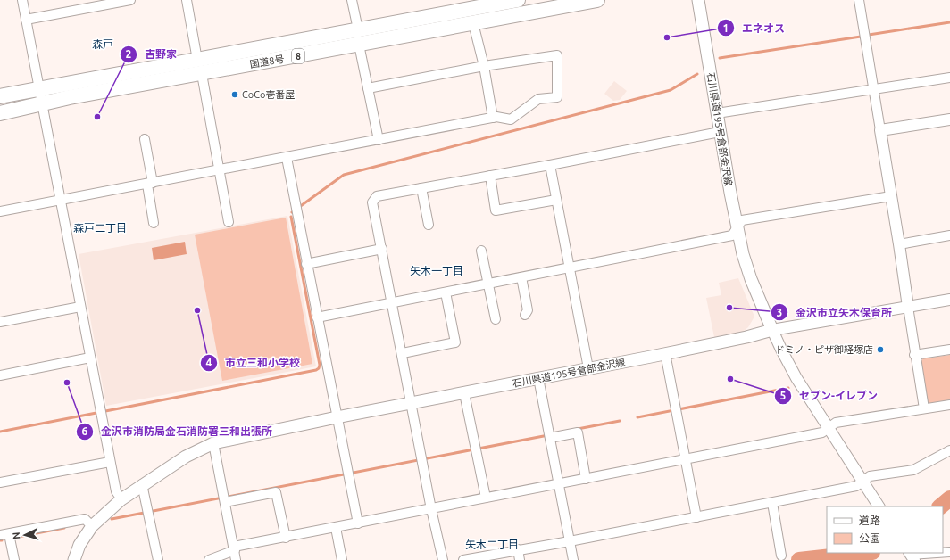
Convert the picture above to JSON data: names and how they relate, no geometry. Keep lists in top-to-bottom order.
{
  "streets": {
    "highway": ["8", "国道8号"],
    "main road": ["石川県道195号倉部金沢線"]
  },
  "districts": [
    "森戸",
    "森戸二丁目",
    "矢木一丁目",
    "矢木二丁目"
  ],
  "places": [
    "エネオス",
    "CoCo壱番屋",
    "吉野家",
    "金沢市立矢木保育所",
    "市立三和小学校",
    "ドミノ・ピザ御経塚店",
    "セブン-イレブン",
    "金沢市消防局金石消防署三和出張所"
  ],
  "legend": ["道路", "公園"],
  "north": "left"
}
